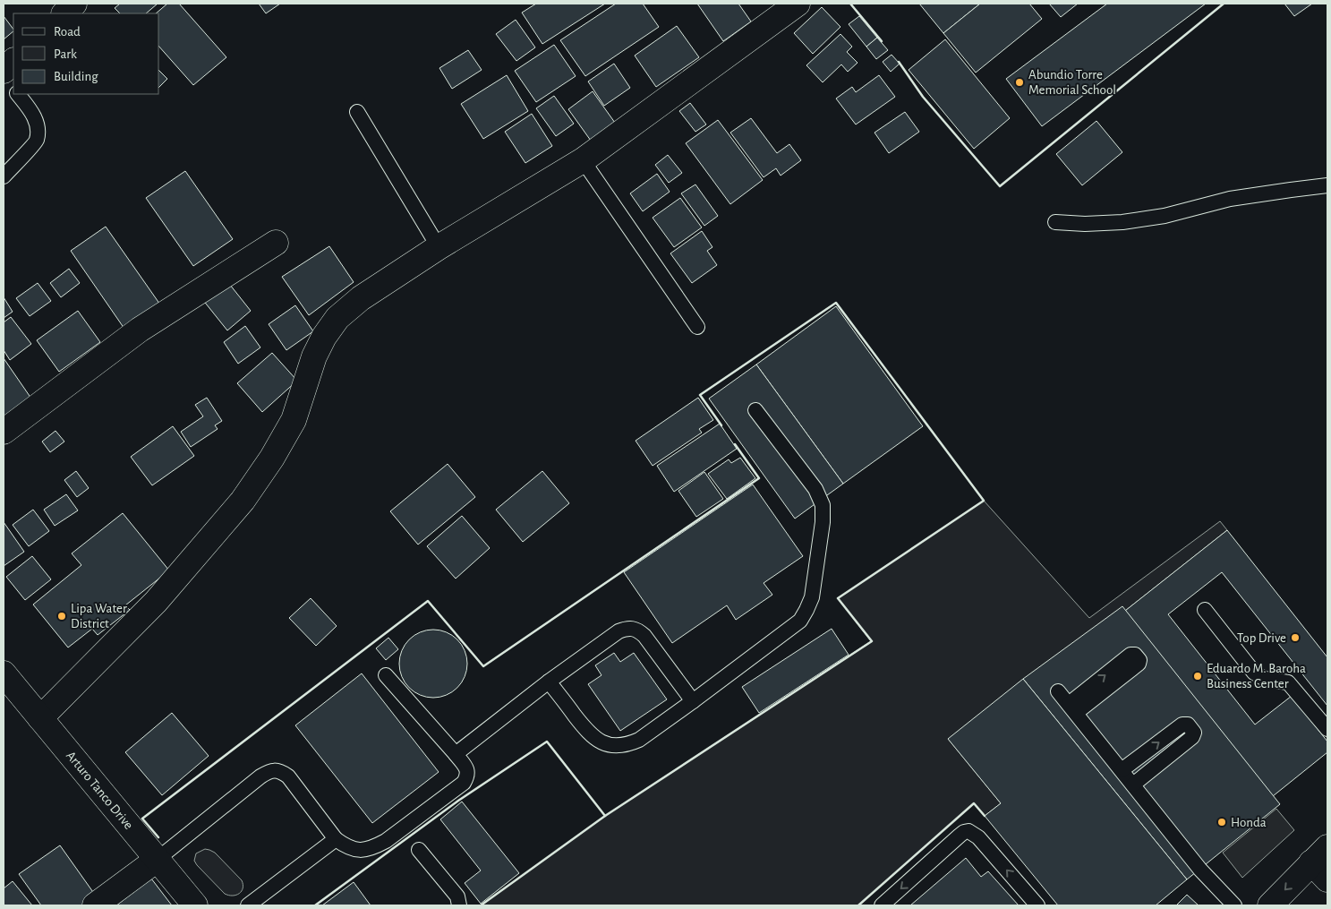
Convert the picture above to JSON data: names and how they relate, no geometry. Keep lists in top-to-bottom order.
{
  "streets": {
    "main road": ["Arturo Tanco Drive"]
  },
  "places": [
    "Abundio Torre Memorial School",
    "Lipa Water District",
    "Top Drive",
    "Eduardo M. Baroha Business Center",
    "Honda"
  ],
  "legend": ["Road", "Park", "Building"]
}
